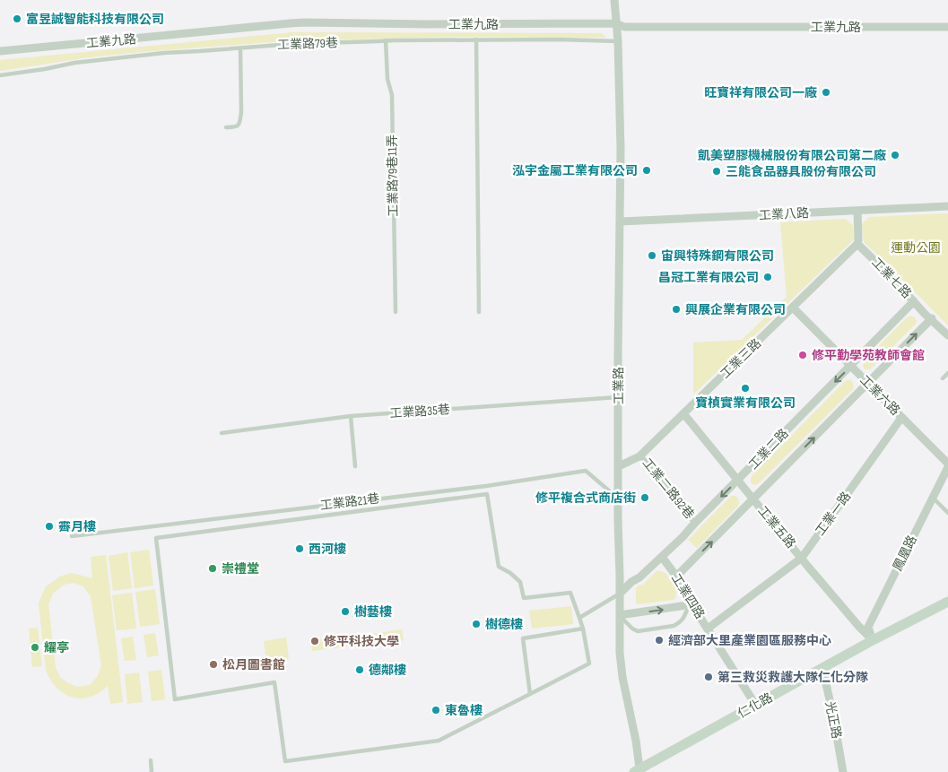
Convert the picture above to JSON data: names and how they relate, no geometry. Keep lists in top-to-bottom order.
{
  "streets": {
    "main road": ["仁化路"],
    "street": [
      "工業九路",
      "工業八路",
      "工業七路",
      "工業三路",
      "工業路",
      "工業六路",
      "工業二路",
      "工業二路92巷",
      "工業一路",
      "工業五路",
      "鳳凰路",
      "工業四路",
      "光正路"
    ],
    "lane": [
      "工業路79巷",
      "工業路79巷11弄",
      "工業路35巷",
      "工業路21巷"
    ]
  },
  "crossings": [
    ["工業九路", "工業路"],
    ["工業路79巷", "工業路79巷11弄"],
    ["工業路79巷", "工業路"],
    ["工業八路", "工業路"],
    ["工業七路", "工業三路"],
    ["工業七路", "工業二路"],
    ["工業三路", "工業路"],
    ["工業三路", "工業六路"],
    ["工業三路", "工業二路92巷"],
    ["工業三路", "工業五路"],
    ["工業路", "工業路35巷"],
    ["工業路", "工業二路"],
    ["工業路", "工業路21巷"],
    ["工業路", "仁化路"],
    ["工業六路", "工業二路"],
    ["工業六路", "工業一路"],
    ["工業二路", "工業二路92巷"],
    ["工業二路", "工業五路"],
    ["工業二路", "工業四路"],
    ["工業一路", "工業五路"],
    ["工業一路", "工業四路"],
    ["工業五路", "鳳凰路"],
    ["工業五路", "仁化路"],
    ["鳳凰路", "仁化路"],
    ["工業四路", "仁化路"],
    ["仁化路", "光正路"]
  ],
  "parks": ["運動公園"],
  "places": [
    "富昱誠智能科技有限公司",
    "旺寶祥有限公司一廠",
    "凱美塑膠機械股份有限公司第二廠",
    "泓宇金屬工業有限公司",
    "三能食品器具股份有限公司",
    "宙興特殊鋼有限公司",
    "昌冠工業有限公司",
    "興展企業有限公司",
    "修平勤學苑教師會館",
    "寶楨實業有限公司",
    "修平複合式商店街",
    "霽月樓",
    "西河樓",
    "崇禮堂",
    "樹藝樓",
    "樹德樓",
    "經濟部大里產業園區服務中心",
    "修平科技大學",
    "耀亭",
    "松月圖書館",
    "德鄰樓",
    "第三救災救護大隊仁化分隊",
    "東魯樓"
  ]
}
